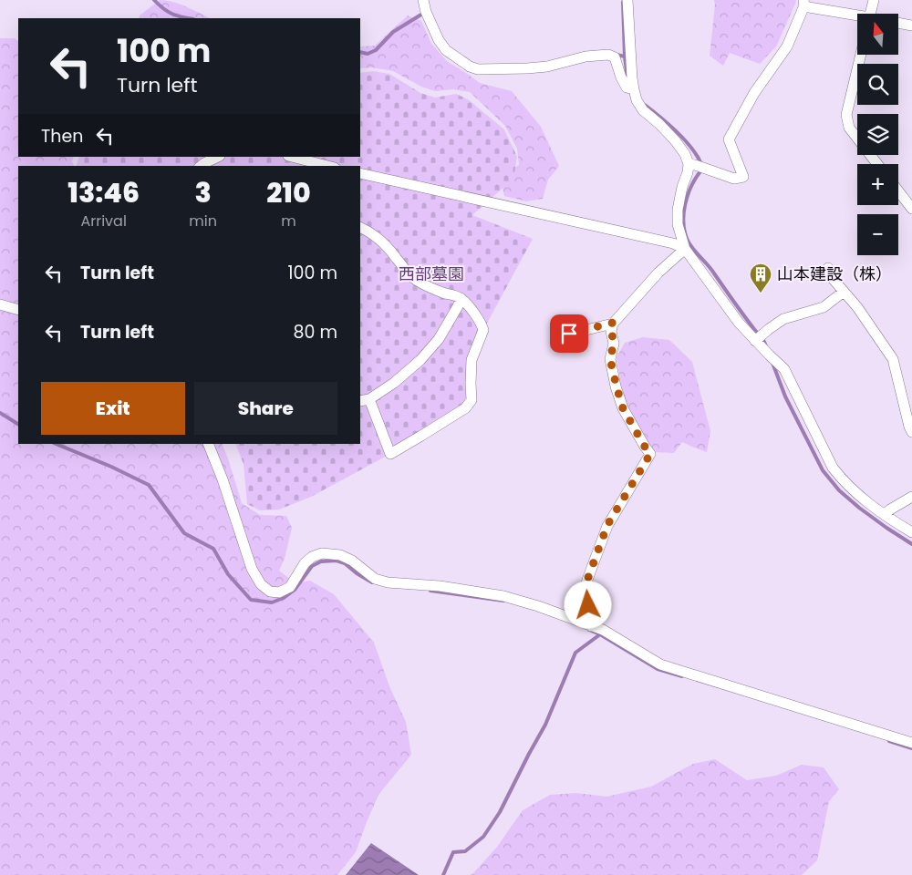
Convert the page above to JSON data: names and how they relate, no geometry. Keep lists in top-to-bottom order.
{
  "parks": ["西部墓園"],
  "places": {
    "building": ["山本建設（株）"]
  },
  "north": "top",
  "page": {
    "map_buttons": ["+", "−"],
    "turn": ["100 m", "Turn left"],
    "then": "Then",
    "eta": [
      "13:46",
      "Arrival",
      "3",
      "min",
      "210",
      "m"
    ],
    "list": [
      {
        "name": "Turn left",
        "value": "100 m"
      },
      {
        "name": "Turn left",
        "value": "80 m"
      }
    ],
    "buttons": ["Exit", "Share"]
  }
}
